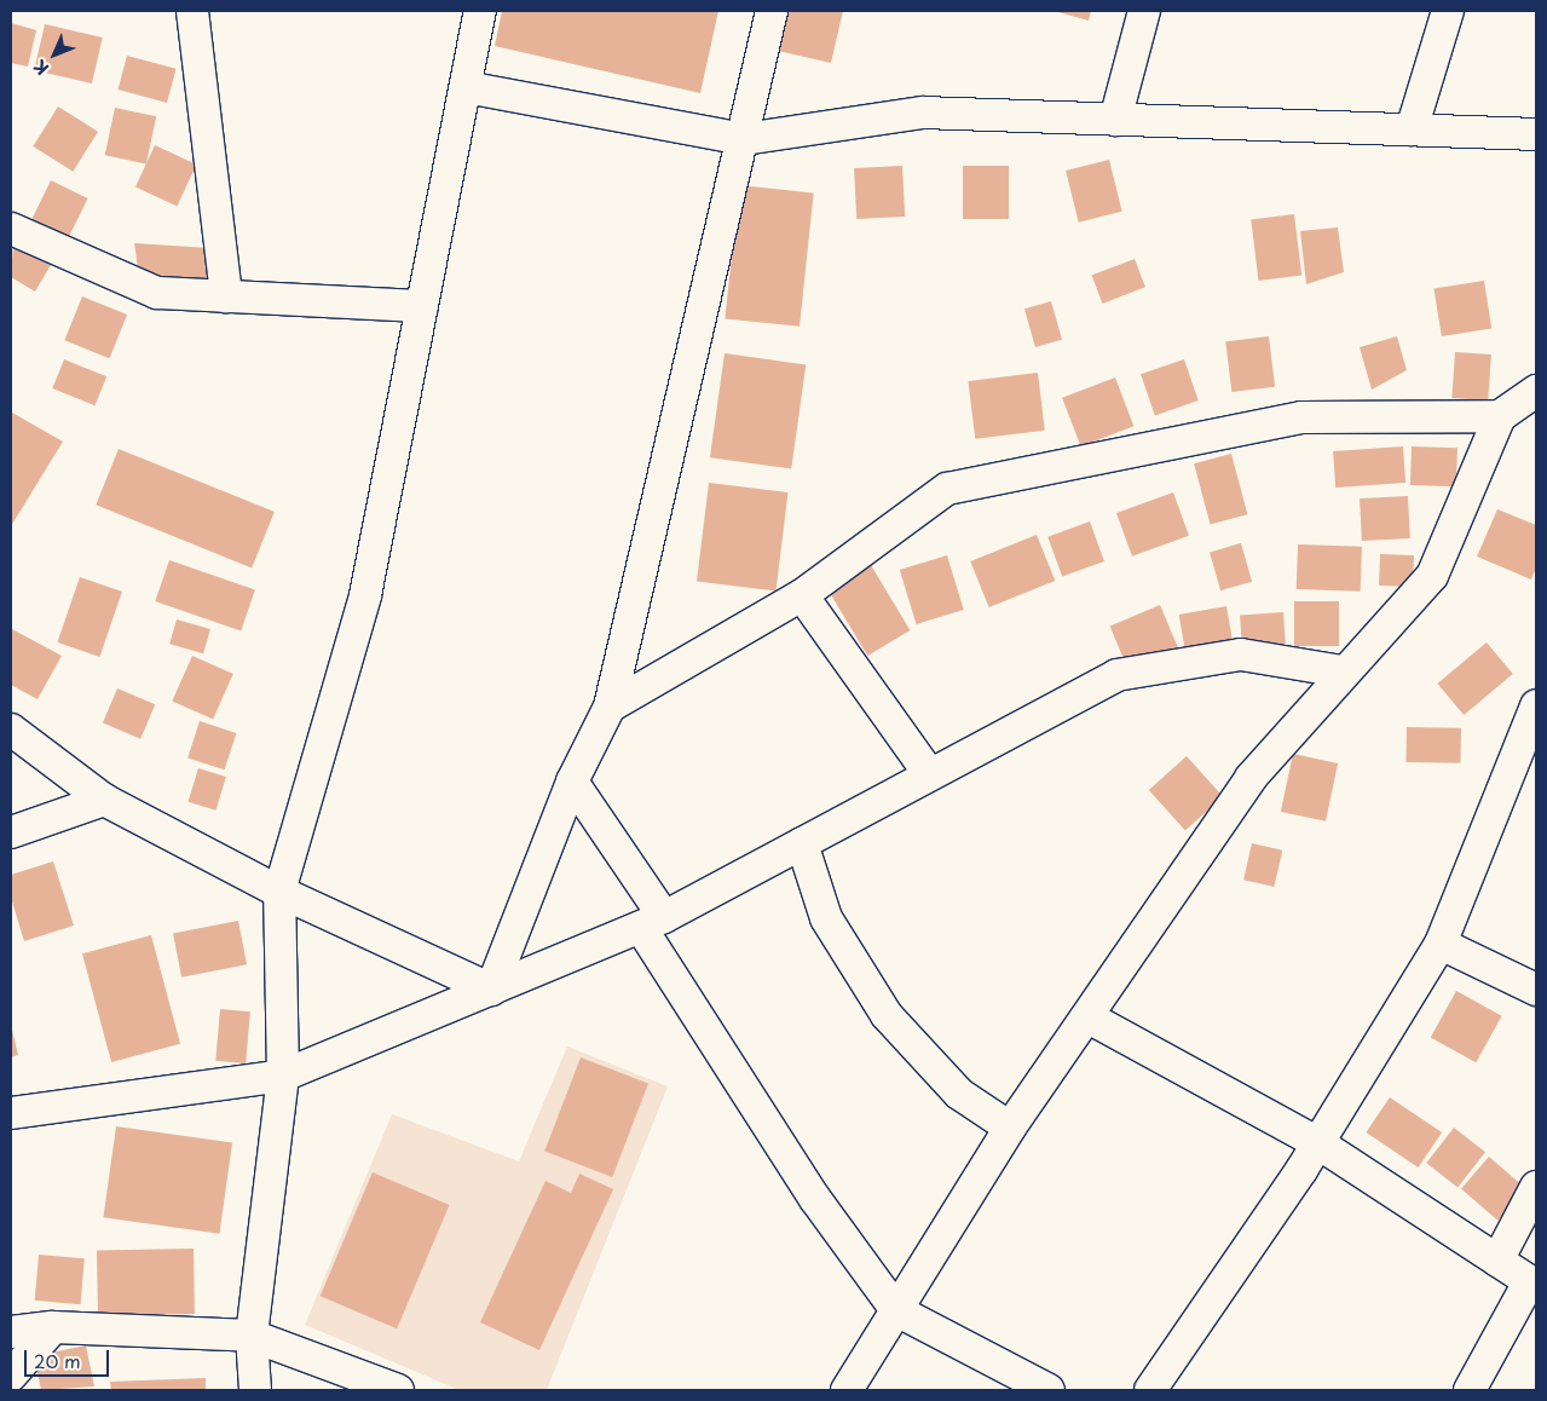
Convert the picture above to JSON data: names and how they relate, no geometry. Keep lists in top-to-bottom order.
{
  "scale_bar": "20 m",
  "north": "bottom left"
}
